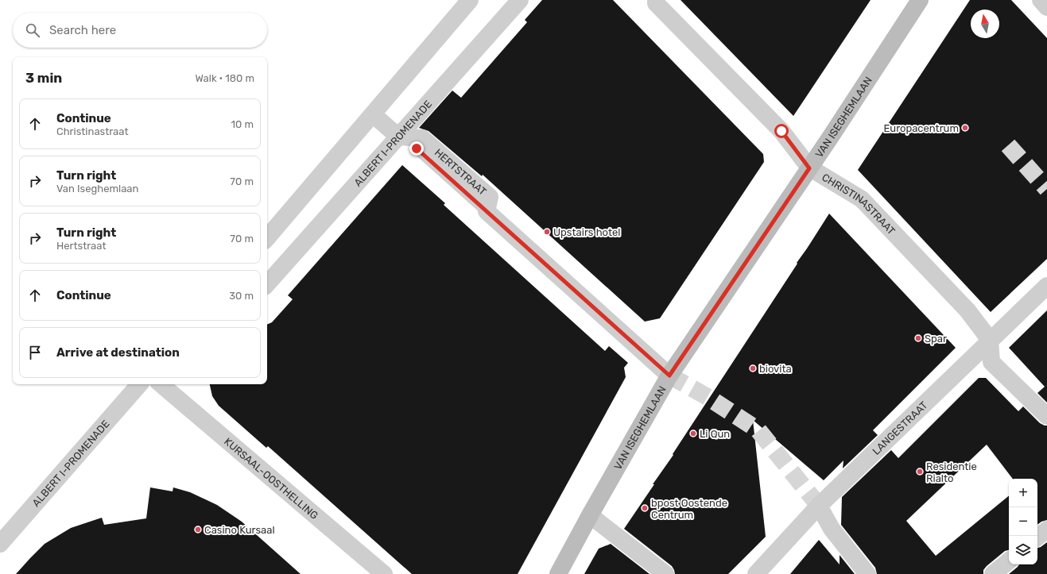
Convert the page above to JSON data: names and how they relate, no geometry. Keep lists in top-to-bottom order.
{
  "streets": {
    "street": [
      "VAN ISEGHEMLAAN",
      "ALBERT I-PROMENADE",
      "HERTSTRAAT",
      "CHRISTINASTRAAT",
      "LANGESTRAAT",
      "KURSAAL-OOSTHELLING"
    ]
  },
  "crossings": [
    ["VAN ISEGHEMLAAN", "HERTSTRAAT"],
    ["VAN ISEGHEMLAAN", "CHRISTINASTRAAT"],
    ["ALBERT I-PROMENADE", "HERTSTRAAT"],
    ["CHRISTINASTRAAT", "LANGESTRAAT"]
  ],
  "places": [
    "Europacentrum",
    "Upstairs hotel",
    "Spar",
    "biovita",
    "Li Qun",
    "Residentie Rialto",
    "bpost Oostende Centrum",
    "Casino Kursaal"
  ],
  "north": "top",
  "page": {
    "search": "Search here",
    "heading": ["3 min", "Walk · 180 m"],
    "list": [
      ["Continue", "Christinastraat", "10 m"],
      ["Turn right", "Van Iseghemlaan", "70 m"],
      ["Turn right", "Hertstraat", "70 m"],
      ["Continue", "30 m"],
      "Arrive at destination"
    ],
    "map_buttons": ["+", "−"]
  }
}
